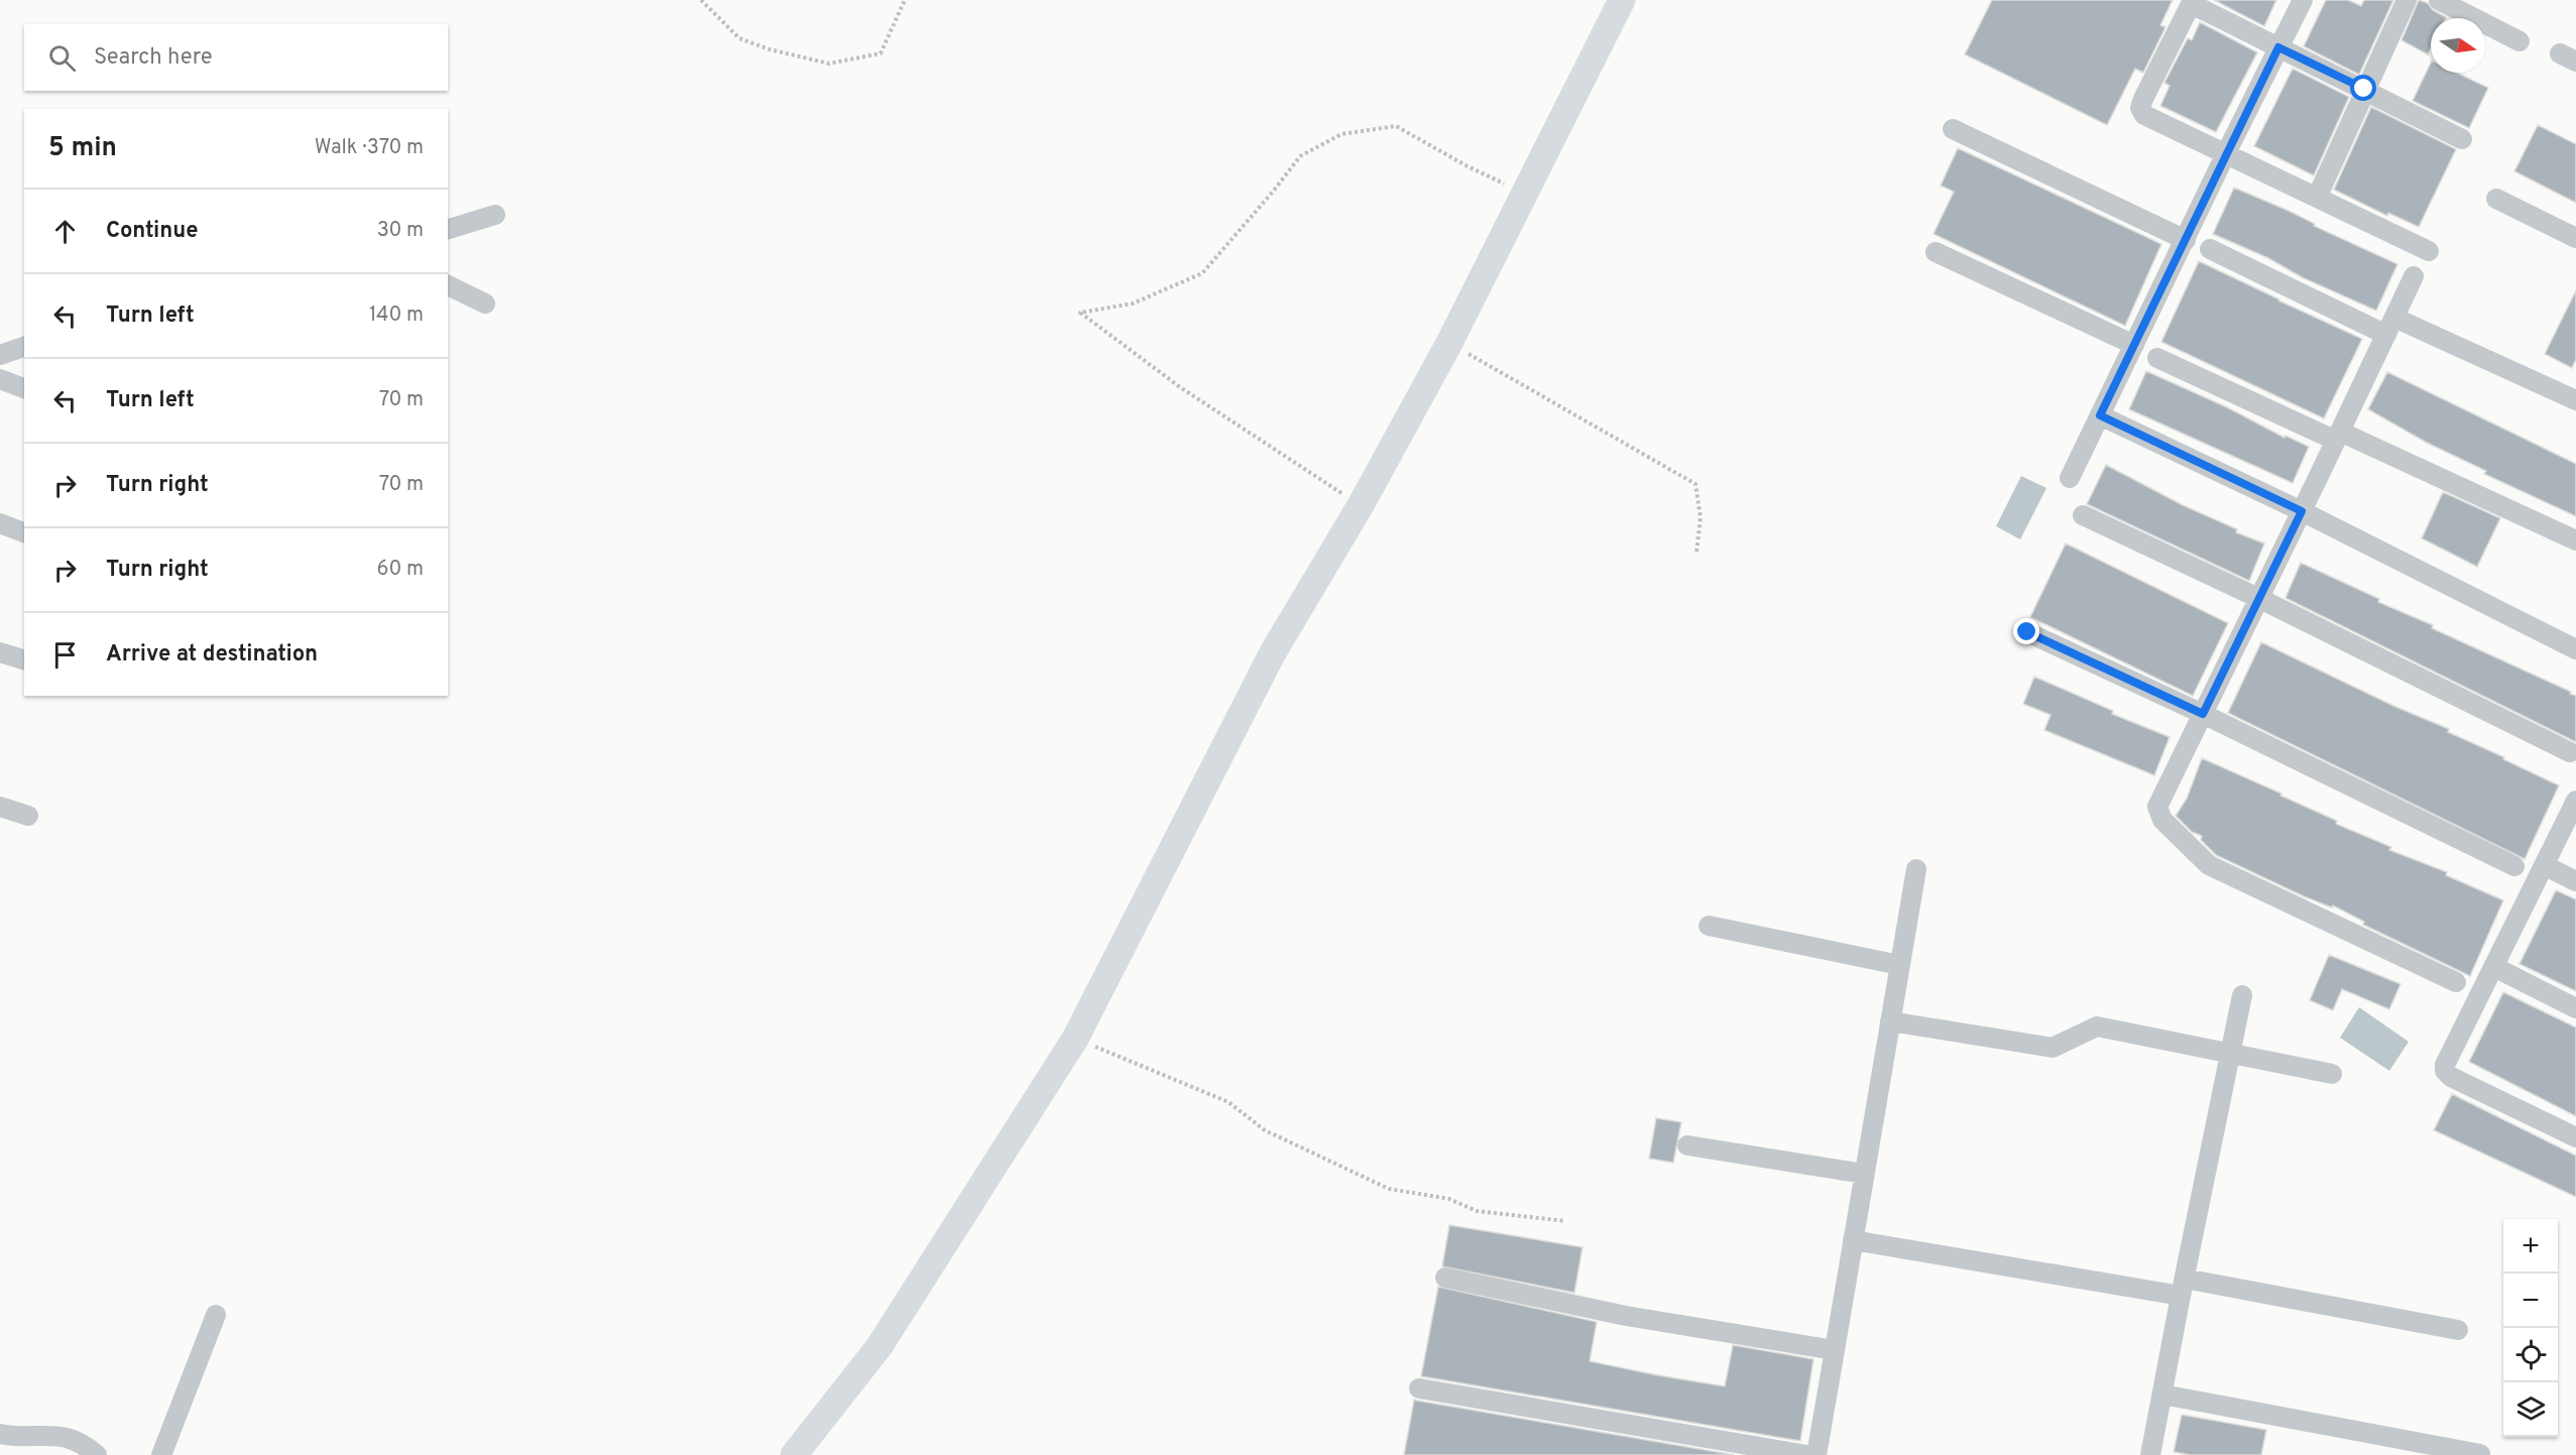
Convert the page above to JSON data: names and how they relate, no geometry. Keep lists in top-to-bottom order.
{
  "north": "right",
  "page": {
    "search": "Search here",
    "heading": ["5 min", "Walk · 370 m"],
    "list": [
      ["Continue", "30 m"],
      ["Turn left", "140 m"],
      ["Turn left", "70 m"],
      ["Turn right", "70 m"],
      ["Turn right", "60 m"],
      "Arrive at destination"
    ],
    "map_buttons": ["+", "−"]
  }
}
